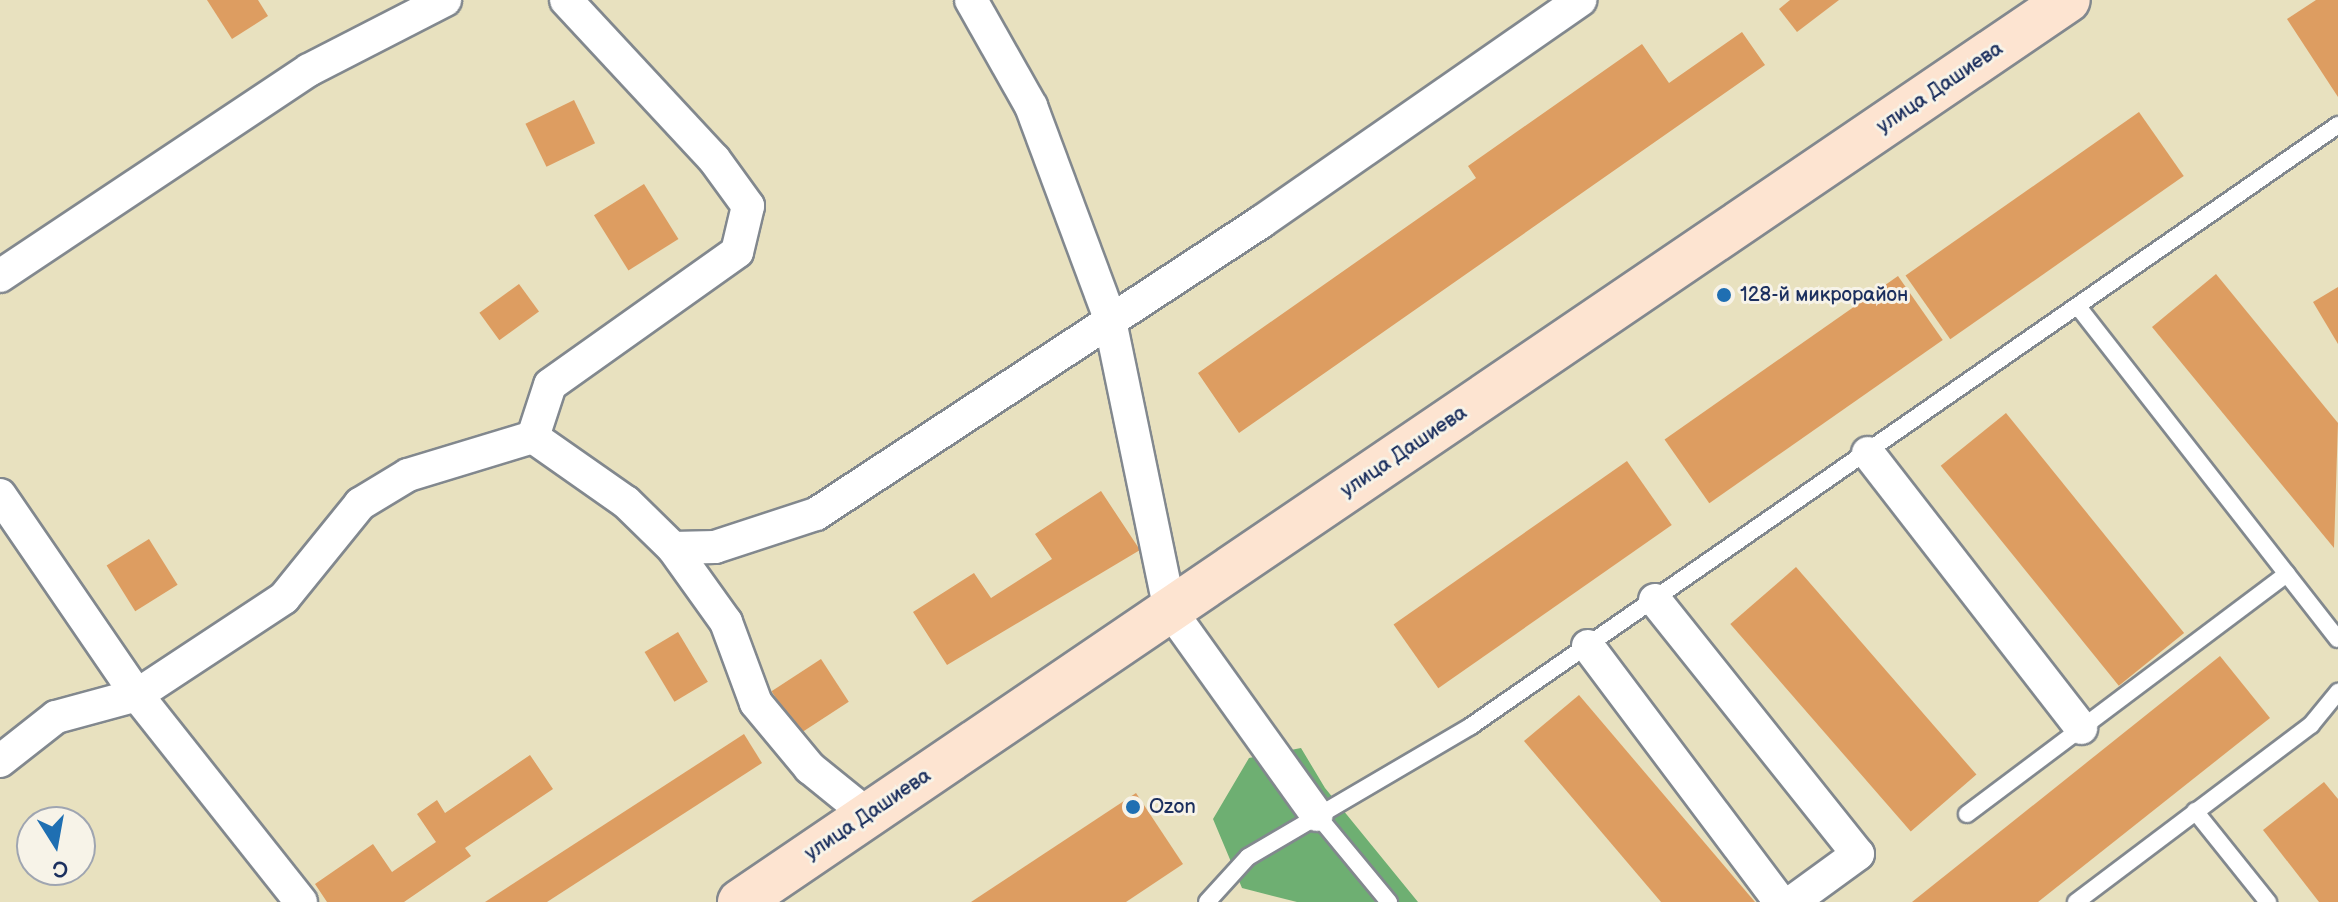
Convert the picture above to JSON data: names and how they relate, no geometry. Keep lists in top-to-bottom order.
{
  "streets": {
    "street": ["улица Дашиева"]
  },
  "places": ["128-й микрорайон", "Ozon"],
  "north": "bottom"
}
